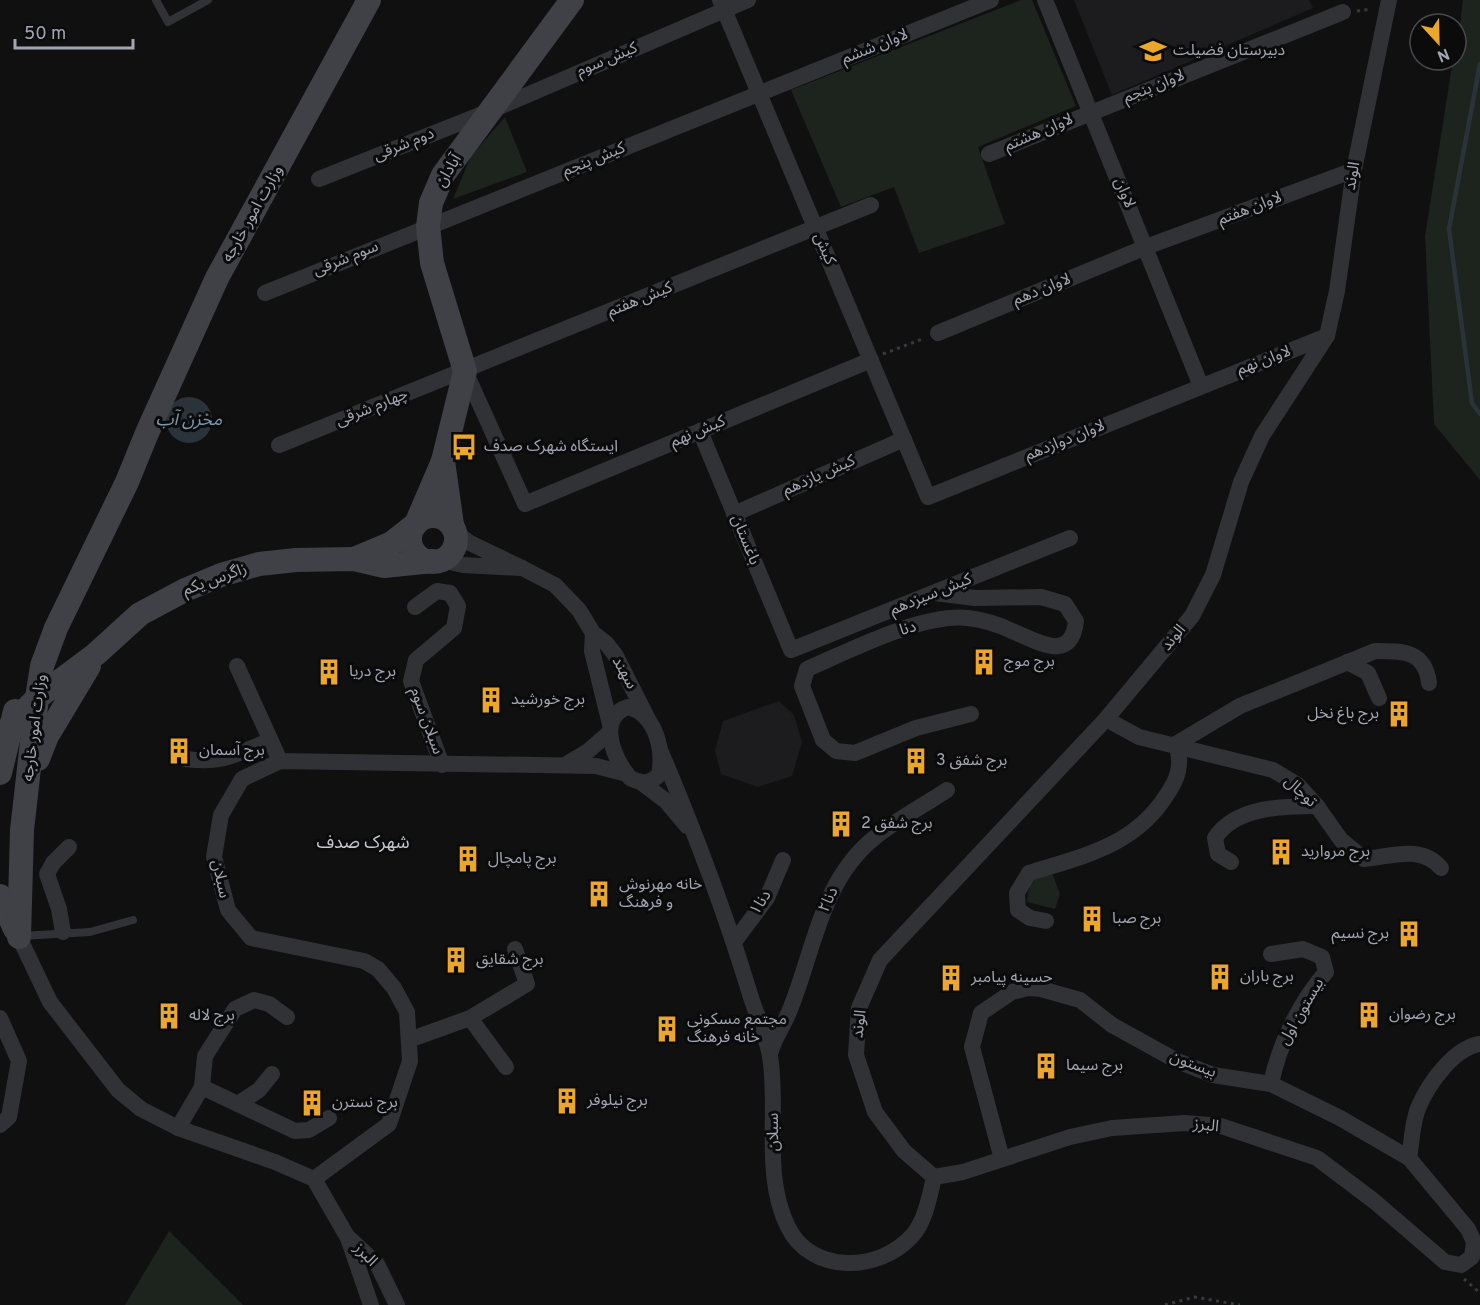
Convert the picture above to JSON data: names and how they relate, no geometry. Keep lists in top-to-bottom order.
{
  "streets": {
    "main road": ["آبادان", "وزارت امور خارجه", "زاگرس یکم"],
    "street": [
      "لاوان ششم",
      "کیش سوم",
      "لاوان پنجم",
      "لاوان هشتم",
      "دوم شرقی",
      "کیش پنجم",
      "الوند",
      "لاوان",
      "لاوان هفتم",
      "کیش",
      "سوم شرقی",
      "لاوان دهم",
      "کیش هفتم",
      "لاوان نهم",
      "چهارم شرقی",
      "کیش نهم",
      "لاوان دوازدهم",
      "کیش یازدهم",
      "باغستان",
      "کیش سیزدهم",
      "دنا",
      "سهند",
      "سبلان سوم",
      "توچال",
      "سبلان",
      "دنا۲",
      "دنا۱",
      "بیستون اول",
      "بیستون",
      "البرز"
    ]
  },
  "crossings": [
    ["لاوان ششم", "کیش پنجم"],
    ["لاوان ششم", "کیش"],
    ["کیش سوم", "دوم شرقی"],
    ["کیش سوم", "آبادان"],
    ["کیش سوم", "کیش"],
    ["لاوان پنجم", "لاوان هشتم"],
    ["لاوان پنجم", "لاوان"],
    ["لاوان هشتم", "لاوان"],
    ["دوم شرقی", "آبادان"],
    ["کیش پنجم", "آبادان"],
    ["کیش پنجم", "کیش"],
    ["کیش پنجم", "سوم شرقی"],
    ["آبادان", "سوم شرقی"],
    ["آبادان", "کیش هفتم"],
    ["آبادان", "چهارم شرقی"],
    ["آبادان", "کیش نهم"],
    ["الوند", "لاوان هفتم"],
    ["الوند", "لاوان نهم"],
    ["الوند", "توچال"],
    ["الوند", "سبلان"],
    ["الوند", "البرز"],
    ["لاوان", "لاوان هفتم"],
    ["لاوان", "لاوان دهم"],
    ["لاوان", "لاوان نهم"],
    ["لاوان", "لاوان دوازدهم"],
    ["لاوان هفتم", "لاوان دهم"],
    ["وزارت امور خارجه", "سبلان"],
    ["کیش", "کیش هفتم"],
    ["کیش", "کیش نهم"],
    ["کیش", "لاوان دوازدهم"],
    ["کیش", "کیش یازدهم"],
    ["کیش هفتم", "چهارم شرقی"],
    ["لاوان نهم", "لاوان دوازدهم"],
    ["کیش نهم", "باغستان"],
    ["کیش یازدهم", "باغستان"],
    ["باغستان", "کیش سیزدهم"],
    ["زاگرس یکم", "سهند"],
    ["کیش سیزدهم", "دنا"],
    ["سهند", "سبلان"],
    ["سبلان سوم", "سبلان"],
    ["سبلان", "دنا۲"],
    ["سبلان", "دنا۱"],
    ["سبلان", "البرز"],
    ["بیستون اول", "بیستون"],
    ["بیستون", "البرز"]
  ],
  "districts": ["شهرک صدف"],
  "water": ["مخزن آب"],
  "places": {
    "school or university": ["دبیرستان فضیلت"],
    "bus stop": ["ایستگاه شهرک صدف"],
    "building": [
      "برج موج",
      "برج دریا",
      "برج خورشید",
      "برج باغ نخل",
      "برج آسمان",
      "برج شفق 3",
      "برج شفق 2",
      "برج مروارید",
      "برج پامچال",
      "خانه مهرنوش و فرهنگ",
      "برج صبا",
      "برج نسیم",
      "برج شقایق",
      "برج باران",
      "حسینه پیامبر",
      "برج رضوان",
      "برج لاله",
      "مجتمع مسکونی خانه فرهنگ",
      "برج سیما",
      "برج نیلوفر",
      "برج نسترن"
    ]
  },
  "scale_bar": "50 m",
  "north": "bottom"
}
